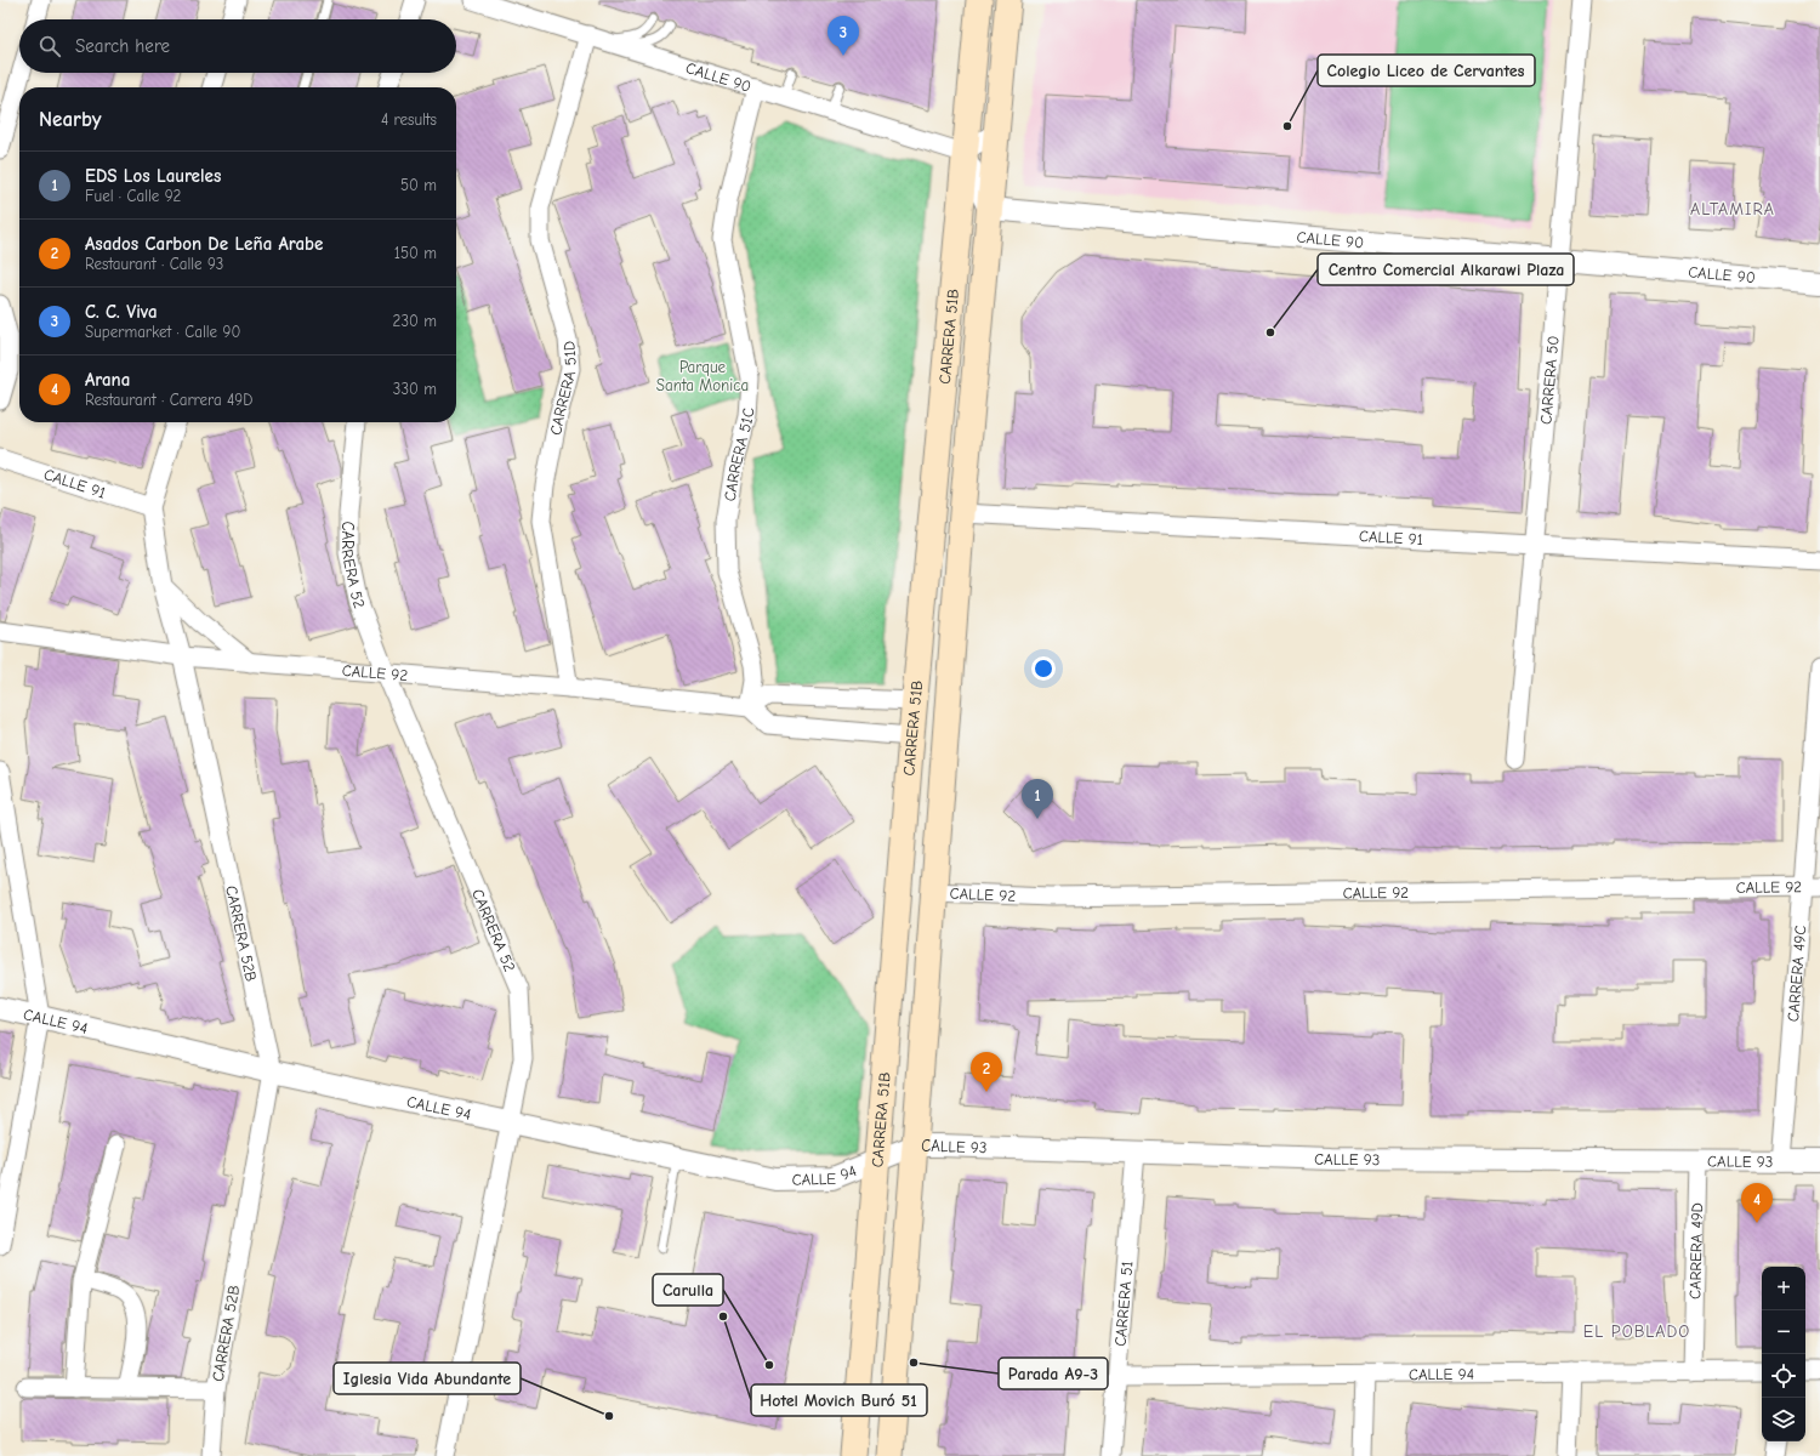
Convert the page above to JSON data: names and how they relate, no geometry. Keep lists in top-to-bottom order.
{
  "streets": {
    "main road": ["CARRERA 51B"],
    "street": [
      "CALLE 90",
      "CARRERA 50",
      "CARRERA 51D",
      "CARRERA 51C",
      "CALLE 91",
      "CARRERA 52",
      "CALLE 92",
      "CARRERA 52B",
      "CARRERA 49C",
      "CALLE 94",
      "CALLE 93",
      "CARRERA 49D",
      "CARRERA 51"
    ]
  },
  "crossings": [
    ["CALLE 90", "CARRERA 51B"],
    ["CALLE 90", "CARRERA 50"],
    ["CALLE 90", "CARRERA 51D"],
    ["CALLE 90", "CARRERA 51C"],
    ["CARRERA 51B", "CALLE 91"],
    ["CARRERA 51B", "CALLE 92"],
    ["CARRERA 51B", "CALLE 94"],
    ["CARRERA 51B", "CALLE 93"],
    ["CARRERA 50", "CALLE 91"],
    ["CARRERA 51D", "CALLE 92"],
    ["CARRERA 51C", "CALLE 92"],
    ["CALLE 91", "CARRERA 52B"],
    ["CARRERA 52", "CALLE 92"],
    ["CARRERA 52", "CALLE 94"],
    ["CALLE 92", "CARRERA 52B"],
    ["CALLE 92", "CARRERA 49C"],
    ["CARRERA 52B", "CALLE 94"],
    ["CARRERA 49C", "CALLE 93"],
    ["CALLE 94", "CALLE 93"],
    ["CALLE 94", "CARRERA 49D"],
    ["CALLE 94", "CARRERA 51"],
    ["CALLE 93", "CARRERA 49D"],
    ["CALLE 93", "CARRERA 51"]
  ],
  "districts": ["ALTAMIRA", "EL POBLADO"],
  "parks": ["Parque Santa Monica"],
  "places": [
    "Colegio Liceo de Cervantes",
    "Centro Comercial Alkarawi Plaza",
    "Hotel Movich Buró 51",
    "Parada A9-3",
    "Carulla",
    "Iglesia Vida Abundante"
  ],
  "page": {
    "pins": [
      "3",
      "1",
      "2",
      "4"
    ],
    "search": "Search here",
    "heading": ["Nearby", "4 results"],
    "list": [
      {
        "mark": "1",
        "name": "EDS Los Laureles",
        "note": "Fuel · Calle 92",
        "value": "50 m"
      },
      {
        "mark": "2",
        "name": "Asados Carbon De Leña Arabe",
        "note": "Restaurant · Calle 93",
        "value": "150 m"
      },
      {
        "mark": "3",
        "name": "C. C. Viva",
        "note": "Supermarket · Calle 90",
        "value": "230 m"
      },
      {
        "mark": "4",
        "name": "Arana",
        "note": "Restaurant · Carrera 49D",
        "value": "330 m"
      }
    ],
    "map_buttons": ["+", "−"]
  }
}
